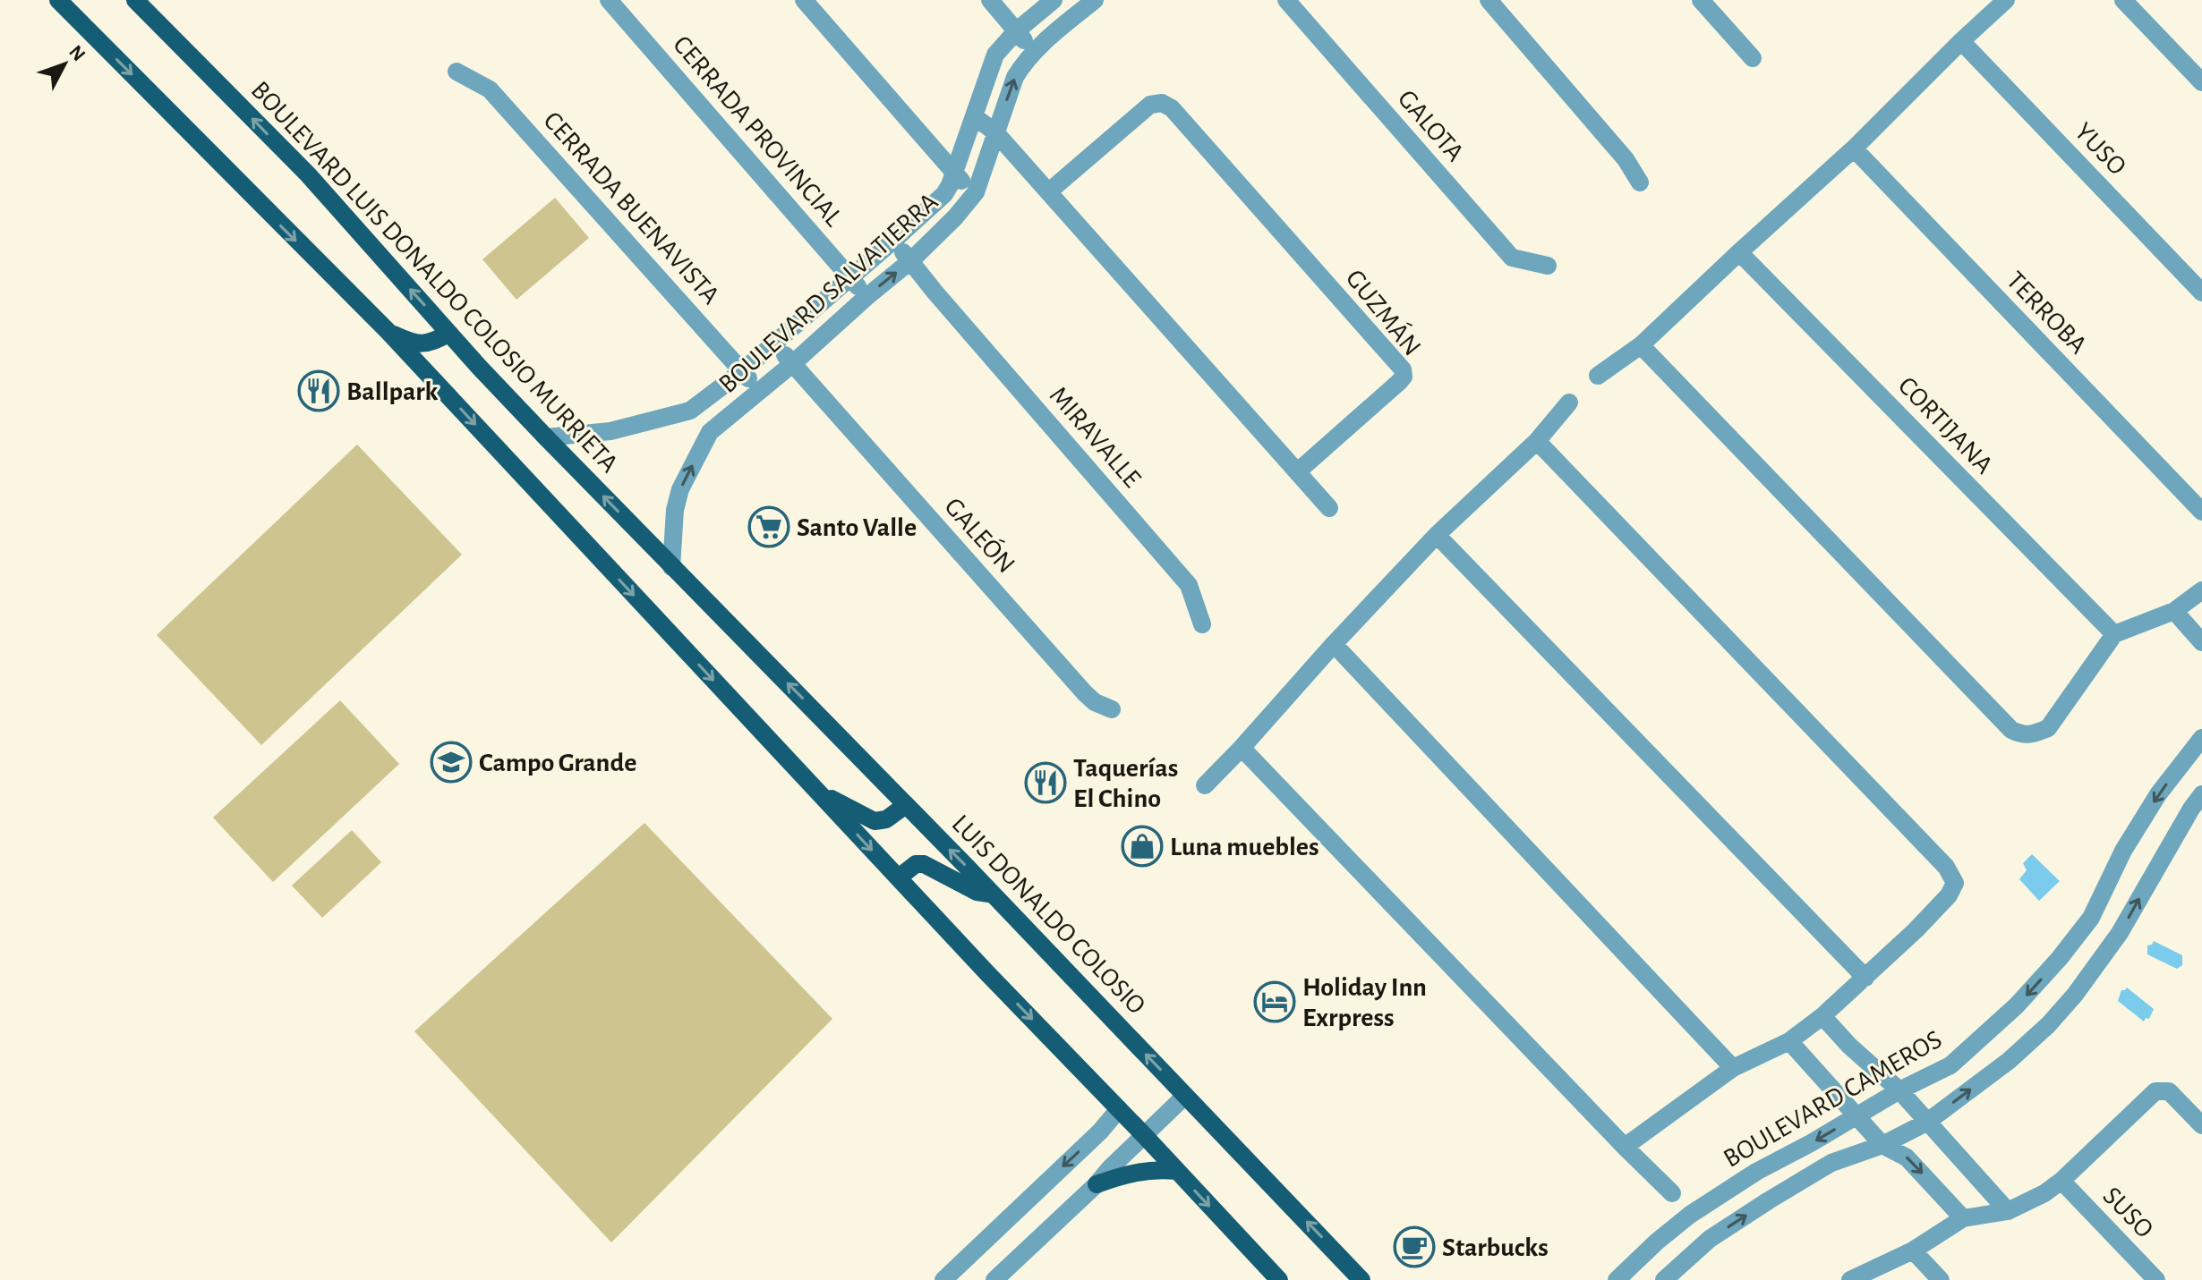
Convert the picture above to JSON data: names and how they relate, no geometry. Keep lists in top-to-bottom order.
{
  "streets": {
    "main road": ["BOULEVARD LUIS DONALDO COLOSIO MURRIETA", "LUIS DONALDO COLOSIO"],
    "street": [
      "GALOTA",
      "CERRADA PROVINCIAL",
      "YUSO",
      "CERRADA BUENAVISTA",
      "BOULEVARD SALVATIERRA",
      "GUZMÁN",
      "TERROBA",
      "CORTIJANA",
      "MIRAVALLE",
      "GALEÓN",
      "BOULEVARD CAMEROS",
      "SUSO"
    ]
  },
  "crossings": [
    ["CERRADA PROVINCIAL", "BOULEVARD SALVATIERRA"],
    ["CERRADA BUENAVISTA", "BOULEVARD SALVATIERRA"],
    ["BOULEVARD LUIS DONALDO COLOSIO MURRIETA", "BOULEVARD SALVATIERRA"],
    ["BOULEVARD LUIS DONALDO COLOSIO MURRIETA", "LUIS DONALDO COLOSIO"],
    ["BOULEVARD SALVATIERRA", "MIRAVALLE"],
    ["BOULEVARD SALVATIERRA", "GALEÓN"]
  ],
  "places": {
    "restaurant": ["Ballpark", "Taquerías El Chino"],
    "supermarket": ["Santo Valle"],
    "school or university": ["Campo Grande"],
    "shop": ["Luna muebles"],
    "hotel": ["Holiday Inn Exrpress"],
    "cafe": ["Starbucks"]
  },
  "north": "top right"
}
